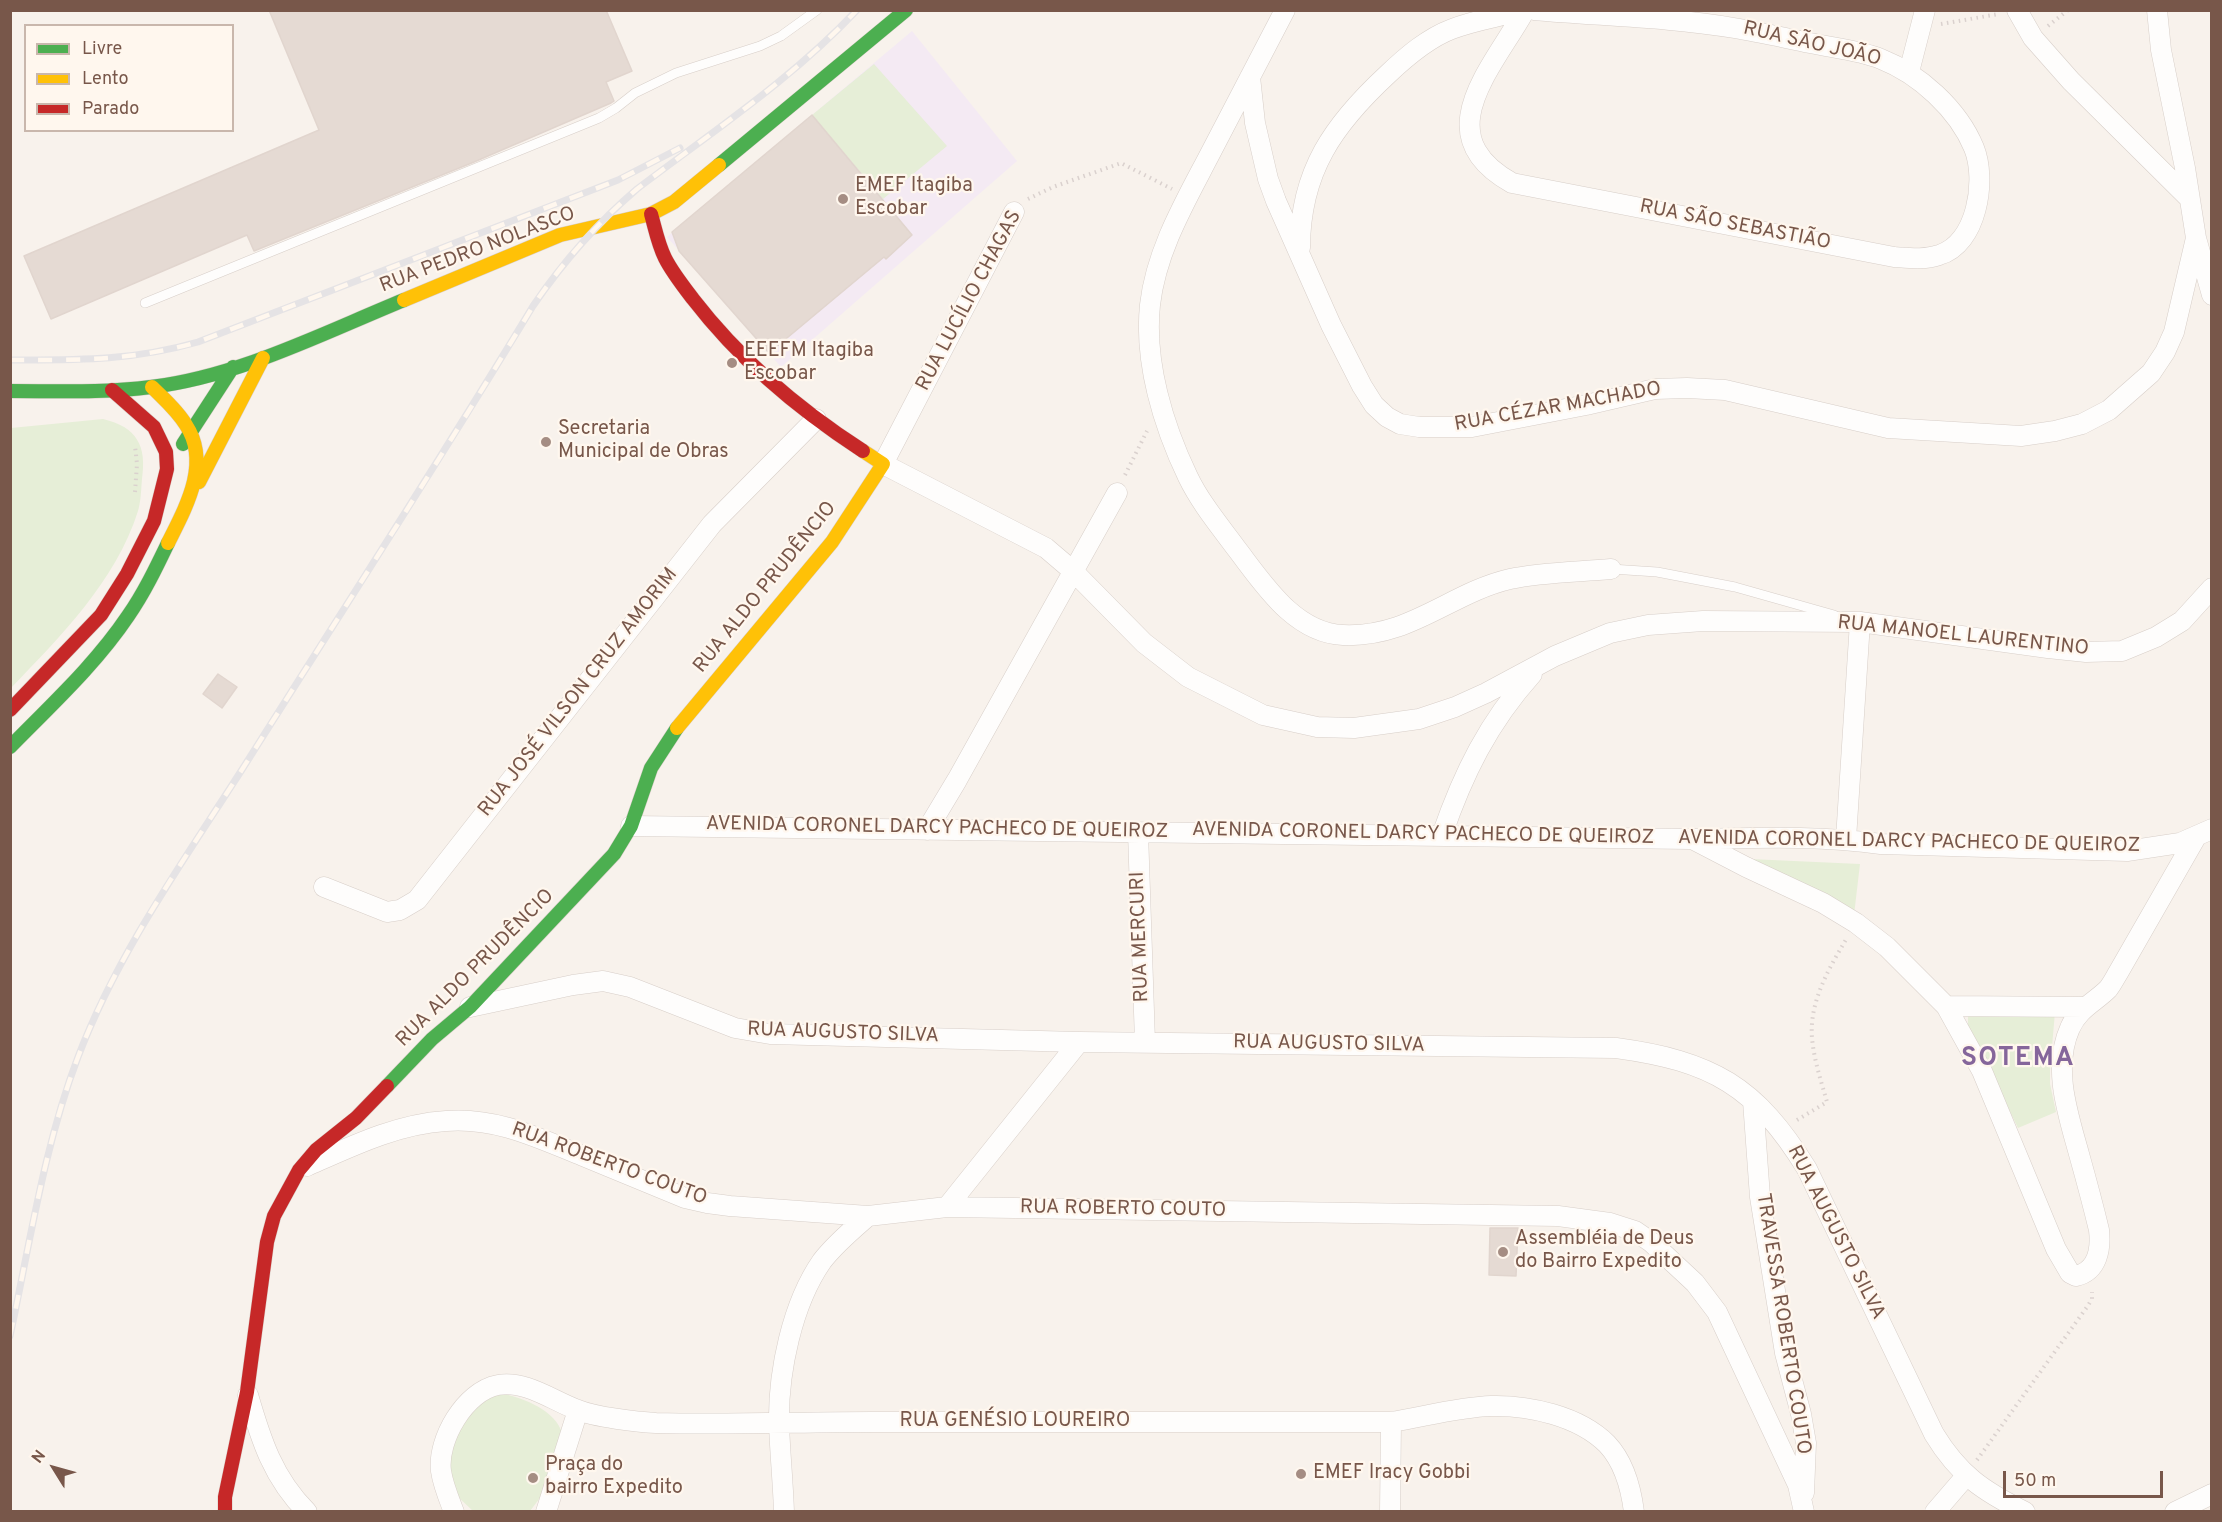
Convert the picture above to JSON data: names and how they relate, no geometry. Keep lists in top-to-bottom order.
{
  "streets": {
    "street": [
      "RUA SÃO JOÃO",
      "RUA SÃO SEBASTIÃO",
      "RUA PEDRO NOLASCO",
      "RUA LUCÍLIO CHAGAS",
      "RUA CÉZAR MACHADO",
      "RUA ALDO PRUDÊNCIO",
      "RUA MANOEL LAURENTINO",
      "RUA JOSÉ VILSON CRUZ AMORIM",
      "AVENIDA CORONEL DARCY PACHECO DE QUEIROZ",
      "RUA MERCURI",
      "RUA AUGUSTO SILVA",
      "RUA ROBERTO COUTO",
      "TRAVESSA ROBERTO COUTO",
      "RUA GENÉSIO LOUREIRO"
    ]
  },
  "crossings": [
    ["RUA SÃO JOÃO", "RUA SÃO SEBASTIÃO"],
    ["RUA PEDRO NOLASCO", "RUA MANOEL LAURENTINO"],
    ["RUA LUCÍLIO CHAGAS", "RUA ALDO PRUDÊNCIO"],
    ["RUA LUCÍLIO CHAGAS", "RUA MANOEL LAURENTINO"],
    ["RUA ALDO PRUDÊNCIO", "RUA MANOEL LAURENTINO"],
    ["RUA ALDO PRUDÊNCIO", "AVENIDA CORONEL DARCY PACHECO DE QUEIROZ"],
    ["RUA ALDO PRUDÊNCIO", "RUA AUGUSTO SILVA"],
    ["RUA ALDO PRUDÊNCIO", "RUA ROBERTO COUTO"],
    ["RUA MANOEL LAURENTINO", "RUA JOSÉ VILSON CRUZ AMORIM"],
    ["AVENIDA CORONEL DARCY PACHECO DE QUEIROZ", "RUA MERCURI"],
    ["RUA MERCURI", "RUA AUGUSTO SILVA"],
    ["RUA AUGUSTO SILVA", "TRAVESSA ROBERTO COUTO"],
    ["RUA ROBERTO COUTO", "TRAVESSA ROBERTO COUTO"]
  ],
  "districts": ["SOTEMA"],
  "places": [
    "EMEF Itagiba Escobar",
    "EEEFM Itagiba Escobar",
    "Secretaria Municipal de Obras",
    "Assembléia de Deus do Bairro Expedito",
    "EMEF Iracy Gobbi",
    "Praça do bairro Expedito"
  ],
  "legend": ["Livre", "Lento", "Parado"],
  "scale_bar": "50 m",
  "north": "top left"
}
